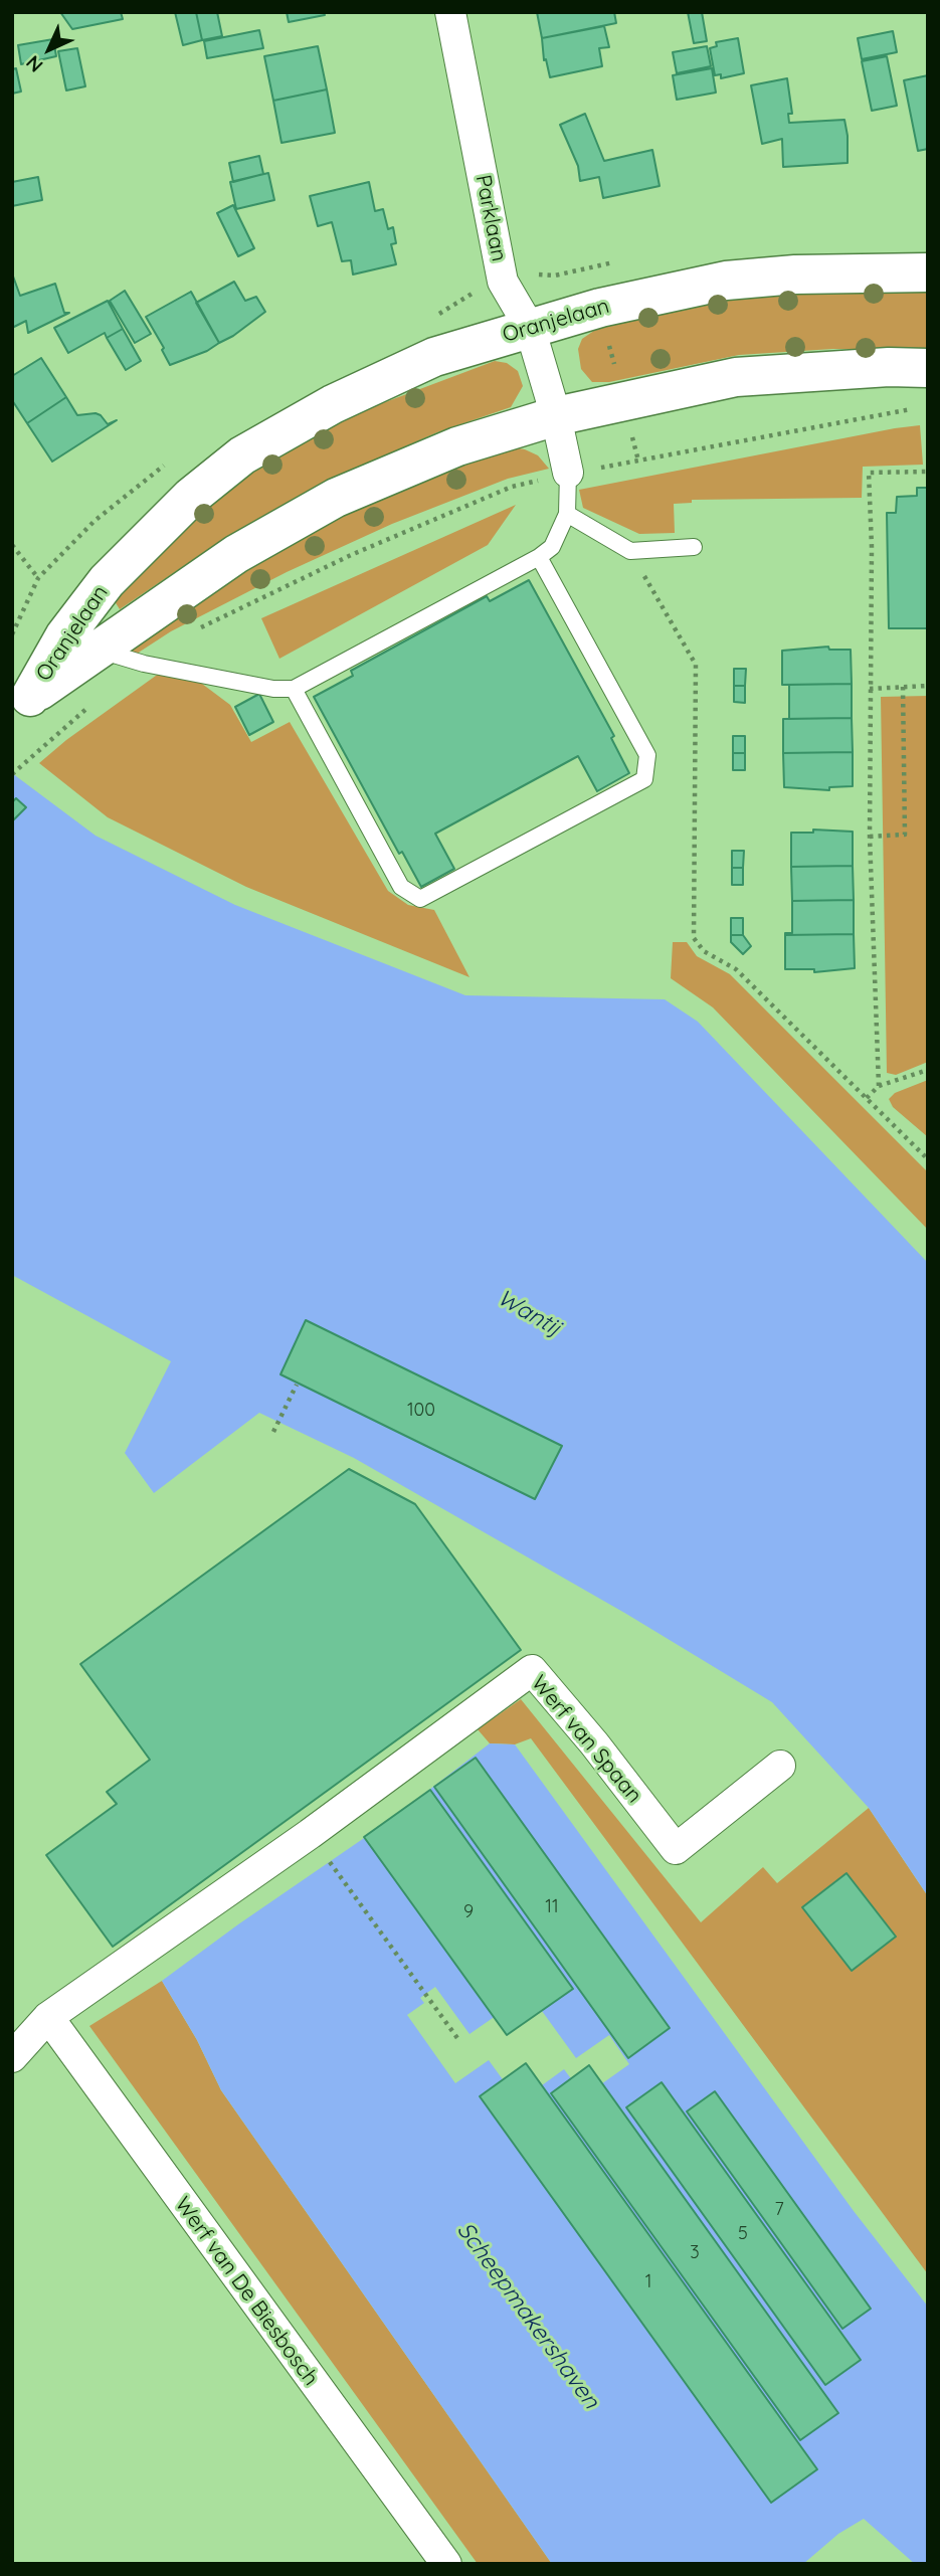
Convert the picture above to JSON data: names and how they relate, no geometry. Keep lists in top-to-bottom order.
{
  "streets": {
    "main road": ["Oranjelaan"],
    "street": ["Parklaan", "Werf van Spaan", "Werf van De Biesbosch"]
  },
  "crossings": [
    ["Parklaan", "Oranjelaan"],
    ["Werf van Spaan", "Werf van De Biesbosch"]
  ],
  "water": ["Wantij", "Scheepmakershaven"],
  "house_numbers": [
    "100",
    "11",
    "9",
    "7",
    "5",
    "3",
    "1"
  ],
  "north": "bottom left"
}
